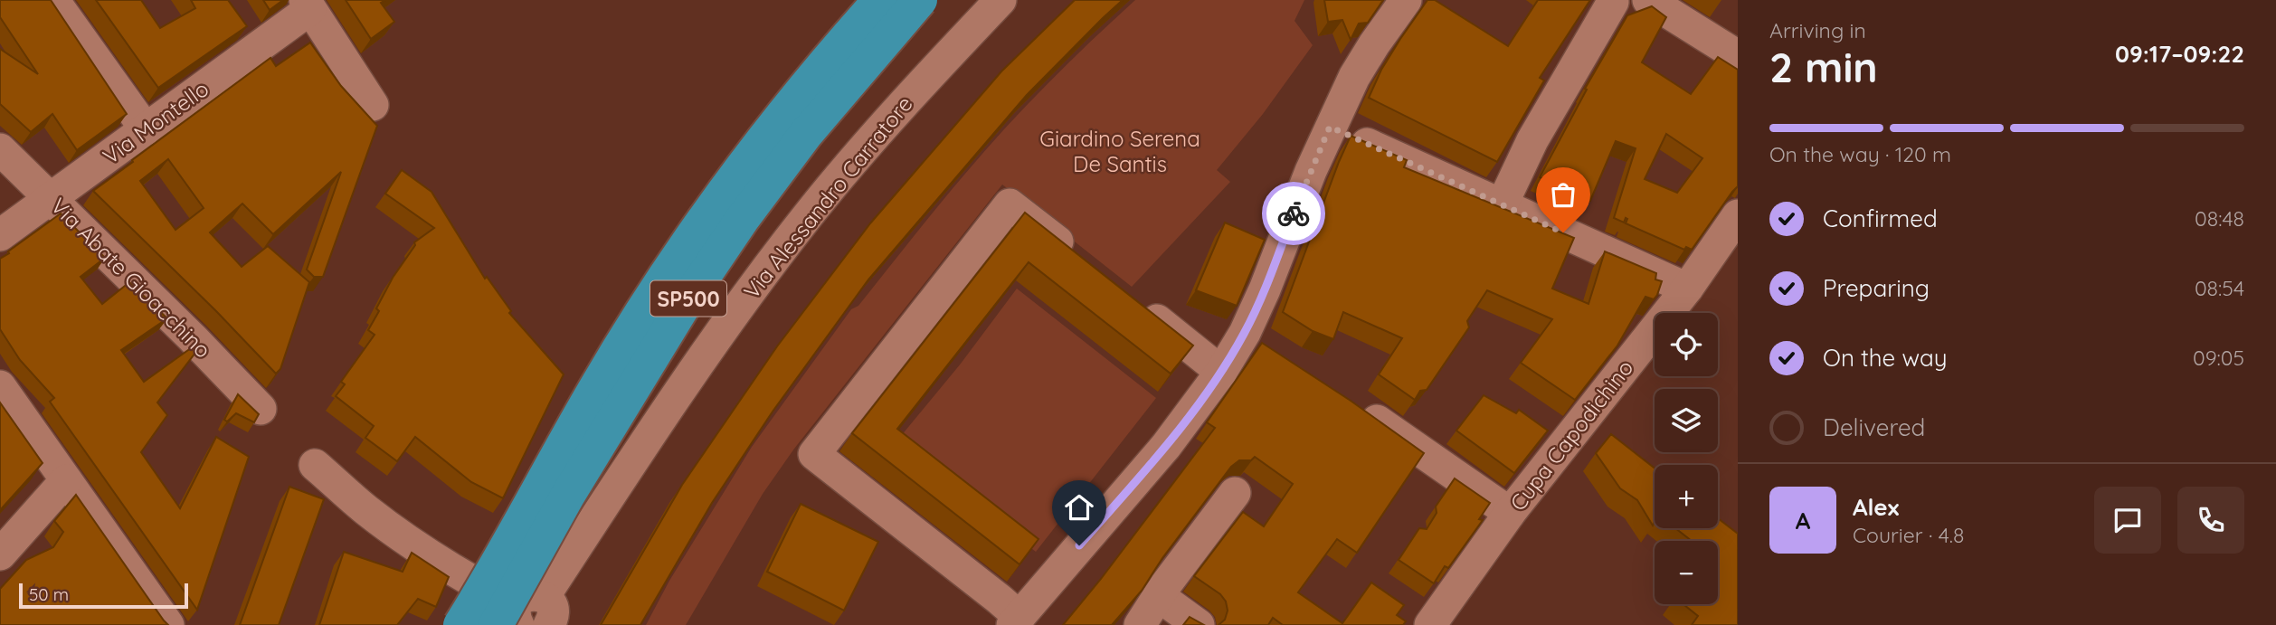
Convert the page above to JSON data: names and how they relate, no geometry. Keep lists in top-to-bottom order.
{
  "streets": {
    "highway": ["SP500"],
    "street": [
      "Via Montello",
      "Via Alessandro Carratore",
      "Via Abate Gioacchino",
      "Cupa Capodichino"
    ]
  },
  "crossings": [
    ["Via Montello", "Via Abate Gioacchino"],
    ["Via Alessandro Carratore", "SP500"]
  ],
  "parks": ["Giardino Serena De Santis"],
  "scale_bar": "50 m",
  "page": {
    "heading": ["2 min", "Arriving in", "09:17–09:22"],
    "panel": ["Alex", "Courier · 4.8"],
    "bar": "On the way · 120 m",
    "list": [
      ["Confirmed", "08:48"],
      ["Preparing", "08:54"],
      ["On the way", "09:05"],
      "Delivered"
    ],
    "map_buttons": ["+", "−"],
    "round": "A",
    "scale": "50 m"
  }
}
